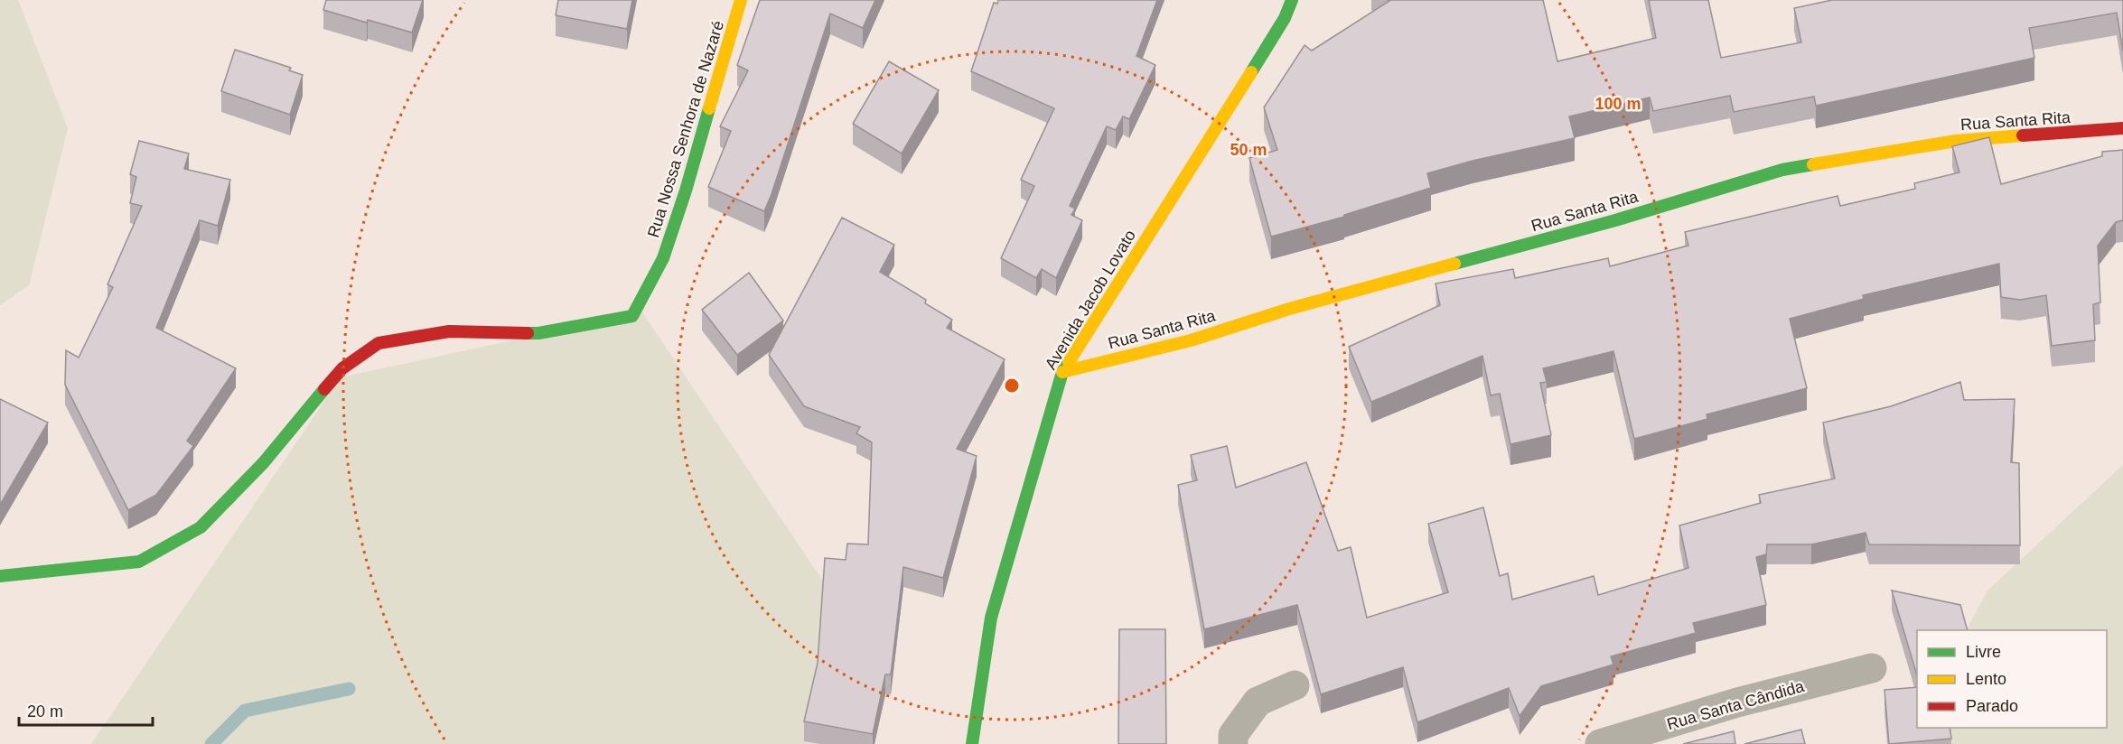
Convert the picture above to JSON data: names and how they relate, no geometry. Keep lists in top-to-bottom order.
{
  "streets": {
    "street": [
      "Rua Santa Rita",
      "Rua Nossa Senhora de Nazaré",
      "Avenida Jacob Lovato",
      "Rua Santa Cândida"
    ]
  },
  "crossings": [
    ["Rua Santa Rita", "Avenida Jacob Lovato"]
  ],
  "legend": ["Livre", "Lento", "Parado"],
  "scale_bar": "20 m",
  "rings": ["100 m", "50 m"]
}
